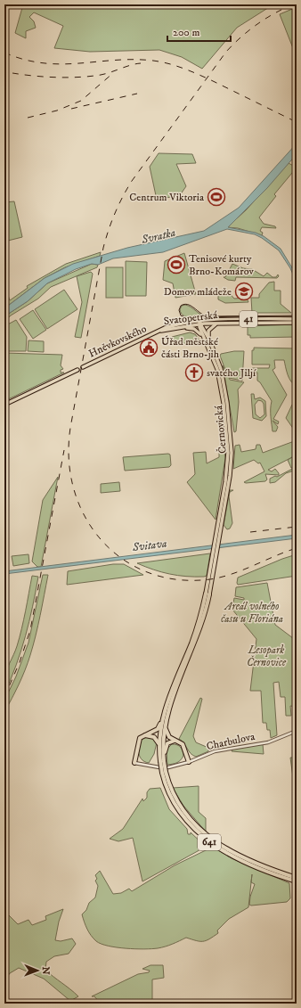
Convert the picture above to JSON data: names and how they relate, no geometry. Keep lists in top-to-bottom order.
{
  "streets": {
    "highway": ["641"],
    "main road": [
      "Svatopetrská",
      "41",
      "Hněvkovského",
      "Černovická"
    ],
    "street": ["Charbulova"]
  },
  "crossings": [
    ["Svatopetrská", "Hněvkovského"],
    ["Svatopetrská", "641"],
    ["Černovická", "641"]
  ],
  "water": ["Svratka", "Svitava"],
  "parks": ["Areál volného času u Floriána", "Lesopark Černovice"],
  "places": {
    "sports": ["Centrum Viktoria", "Tenisové kurty Brno-Komárov"],
    "school or university": ["Domov mládeže"],
    "public building": ["Úřad městské části Brno-jih"],
    "church": ["svatého Jiljí"]
  },
  "scale_bar": "200 m",
  "north": "right"
}
